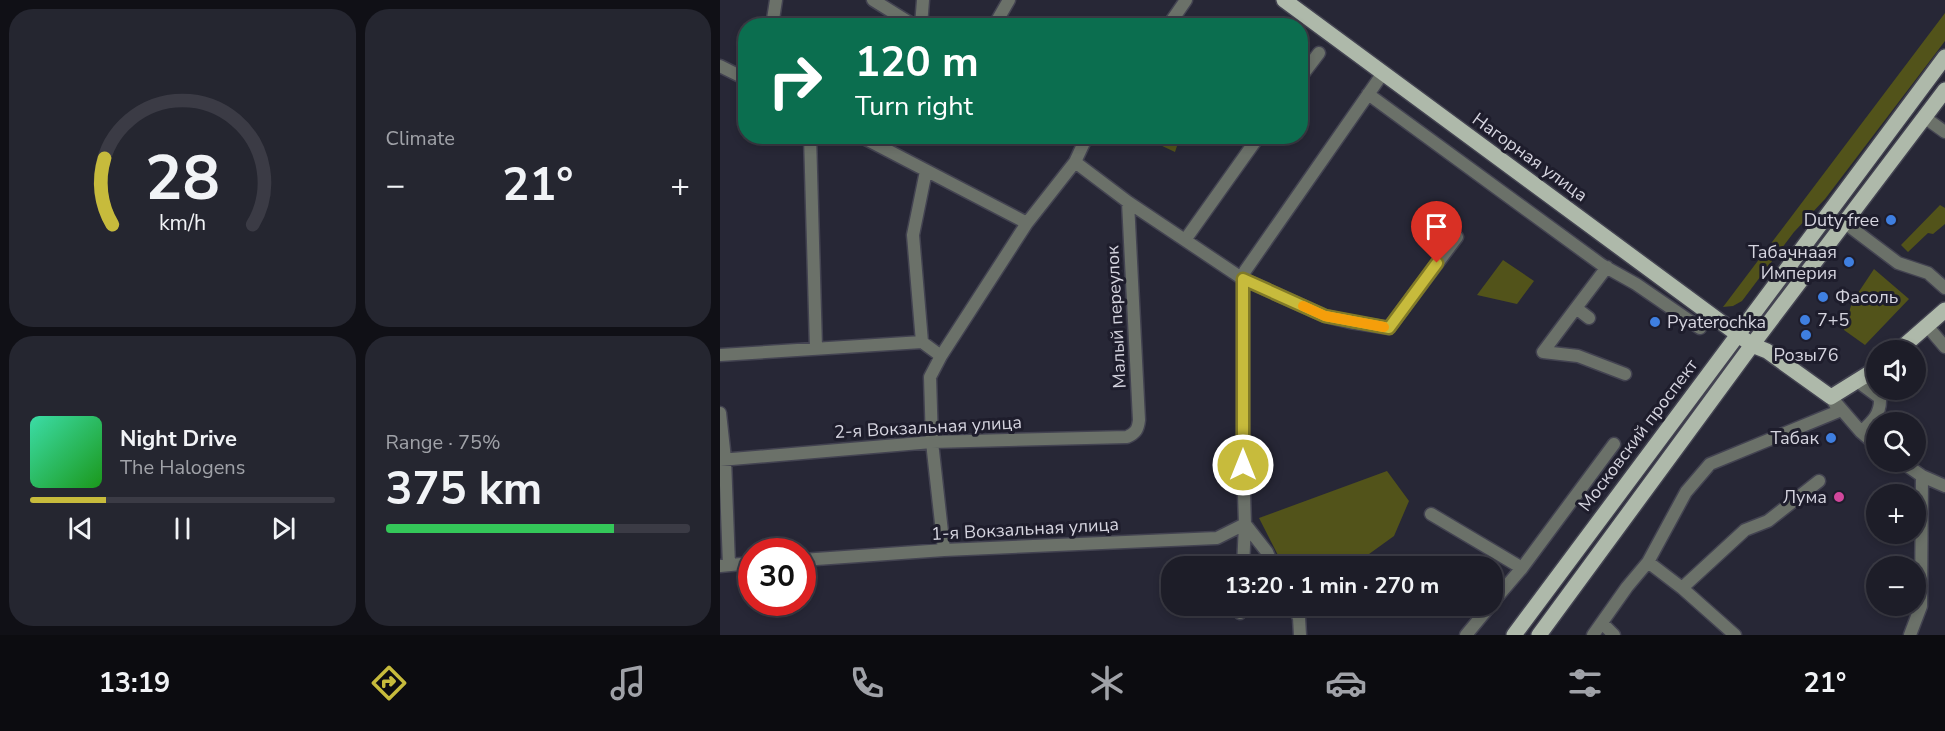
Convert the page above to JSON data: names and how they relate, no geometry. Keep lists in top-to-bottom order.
{
  "streets": {
    "main road": ["Нагорная улица", "Московский проспект"],
    "street": ["Малый переулок", "2-я Вокзальная улица", "1-я Вокзальная улица"]
  },
  "crossings": [
    ["Нагорная улица", "Московский проспект"],
    ["Малый переулок", "2-я Вокзальная улица"]
  ],
  "places": [
    "Duty free",
    "Табачнаая Империя",
    "Фасоль",
    "7+5",
    "Pyaterochka",
    "Розы76",
    "Табак",
    "Лума"
  ],
  "page": {
    "tile": [
      "Climate",
      ["Range · 75%", "375 km"]
    ],
    "turn": ["120 m", "Turn right"],
    "heat": ["−", "21°", "+"],
    "map_buttons": ["+", "−"],
    "song": ["Night Drive", "The Halogens"],
    "limit": "30",
    "trip": "13:20 · 1 min · 270 m",
    "tabs": ["13:19", "21°"],
    "gauge": ["28", "km/h"]
  }
}
